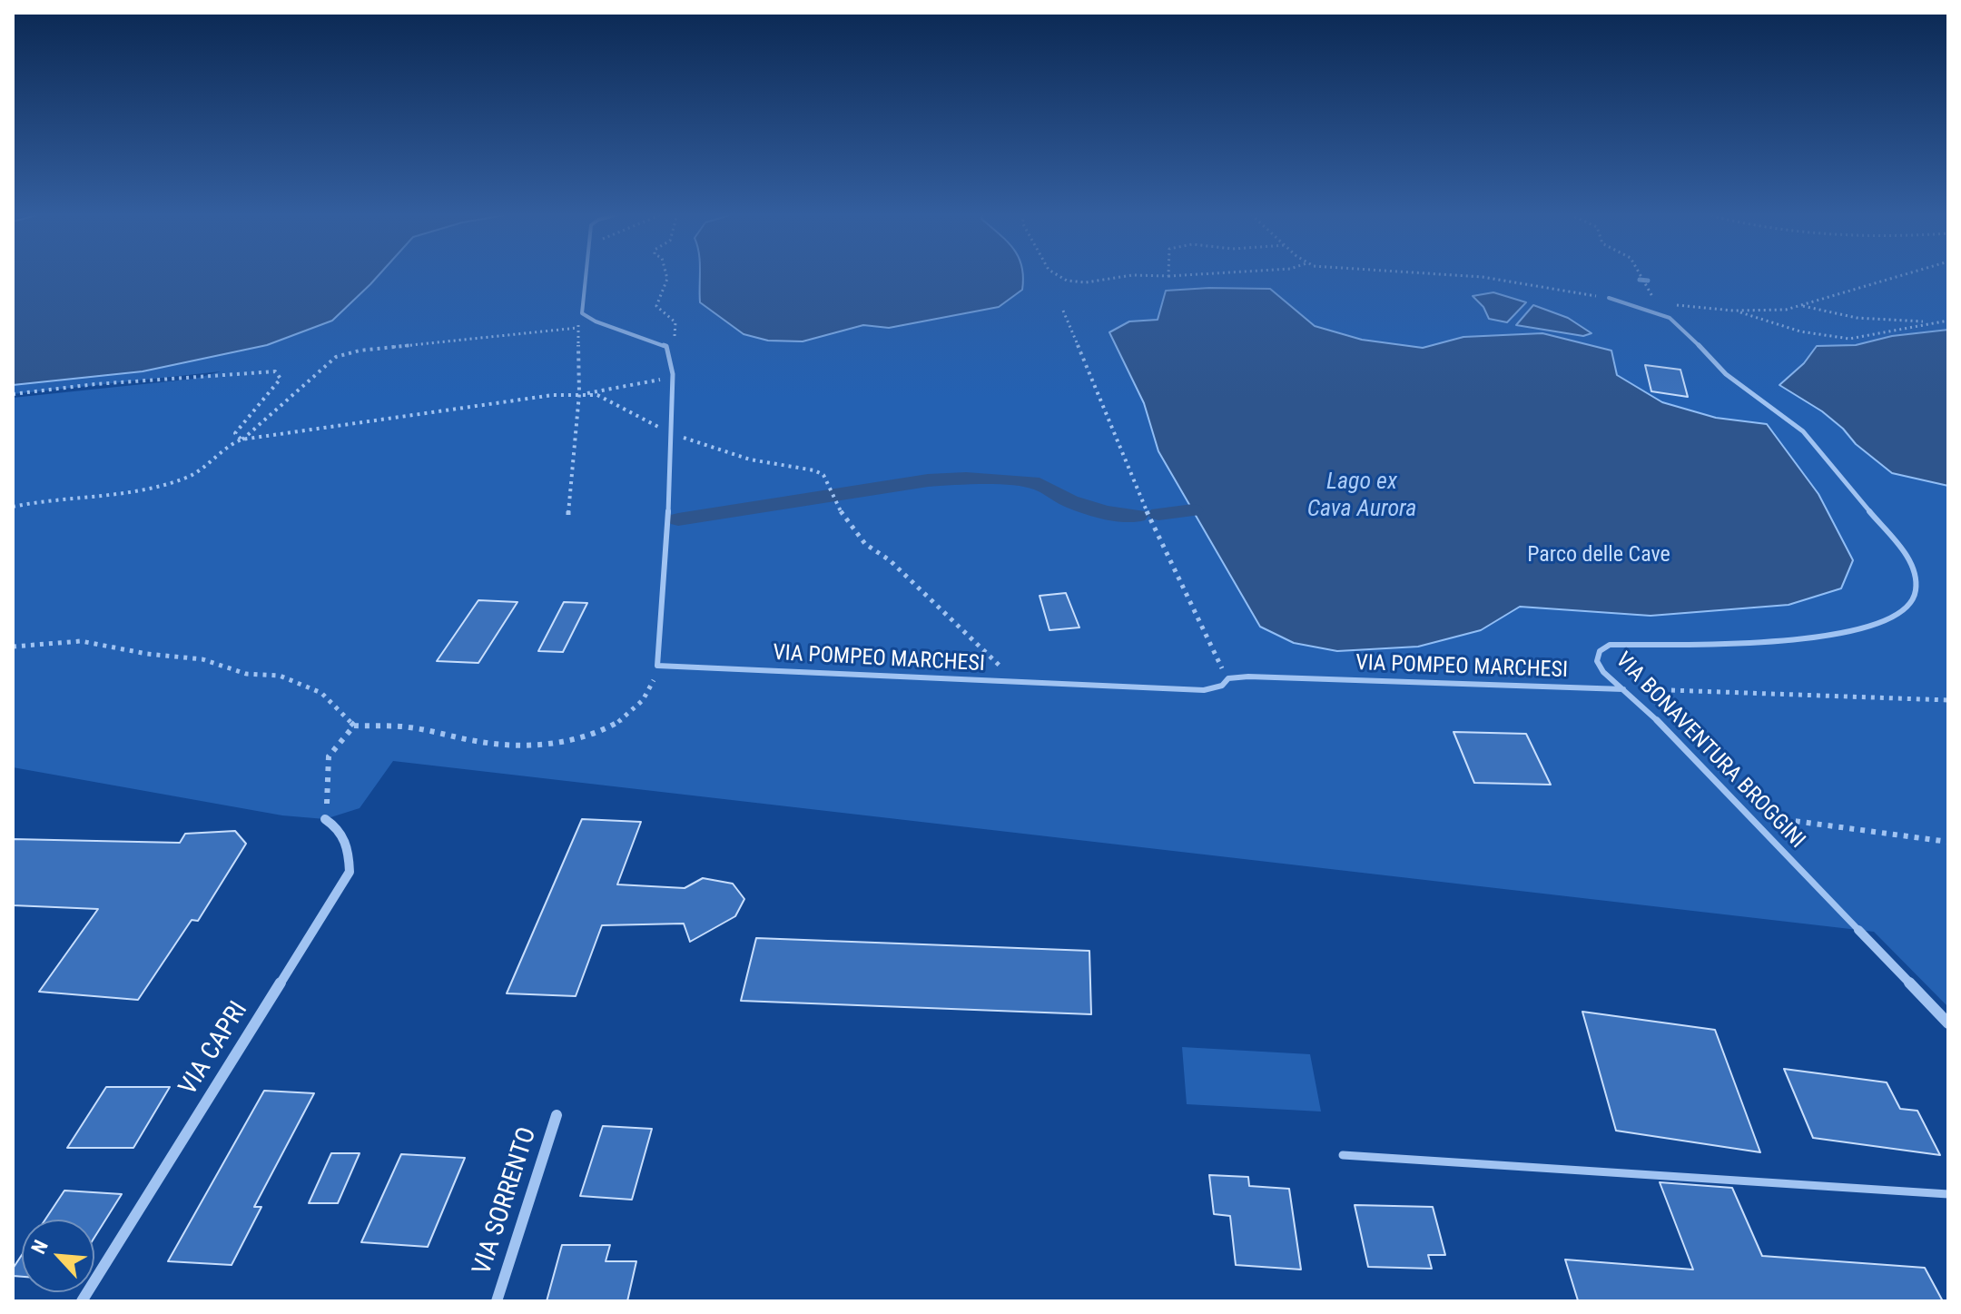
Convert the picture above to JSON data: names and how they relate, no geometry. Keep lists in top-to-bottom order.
{
  "streets": {
    "street": ["VIA BONAVENTURA BROGGINI", "VIA CAPRI", "VIA SORRENTO"],
    "lane": ["VIA POMPEO MARCHESI"]
  },
  "crossings": [
    ["VIA POMPEO MARCHESI", "VIA BONAVENTURA BROGGINI"]
  ],
  "water": ["Lago ex Cava Aurora"],
  "parks": ["Parco delle Cave"],
  "north": "top left"
}
